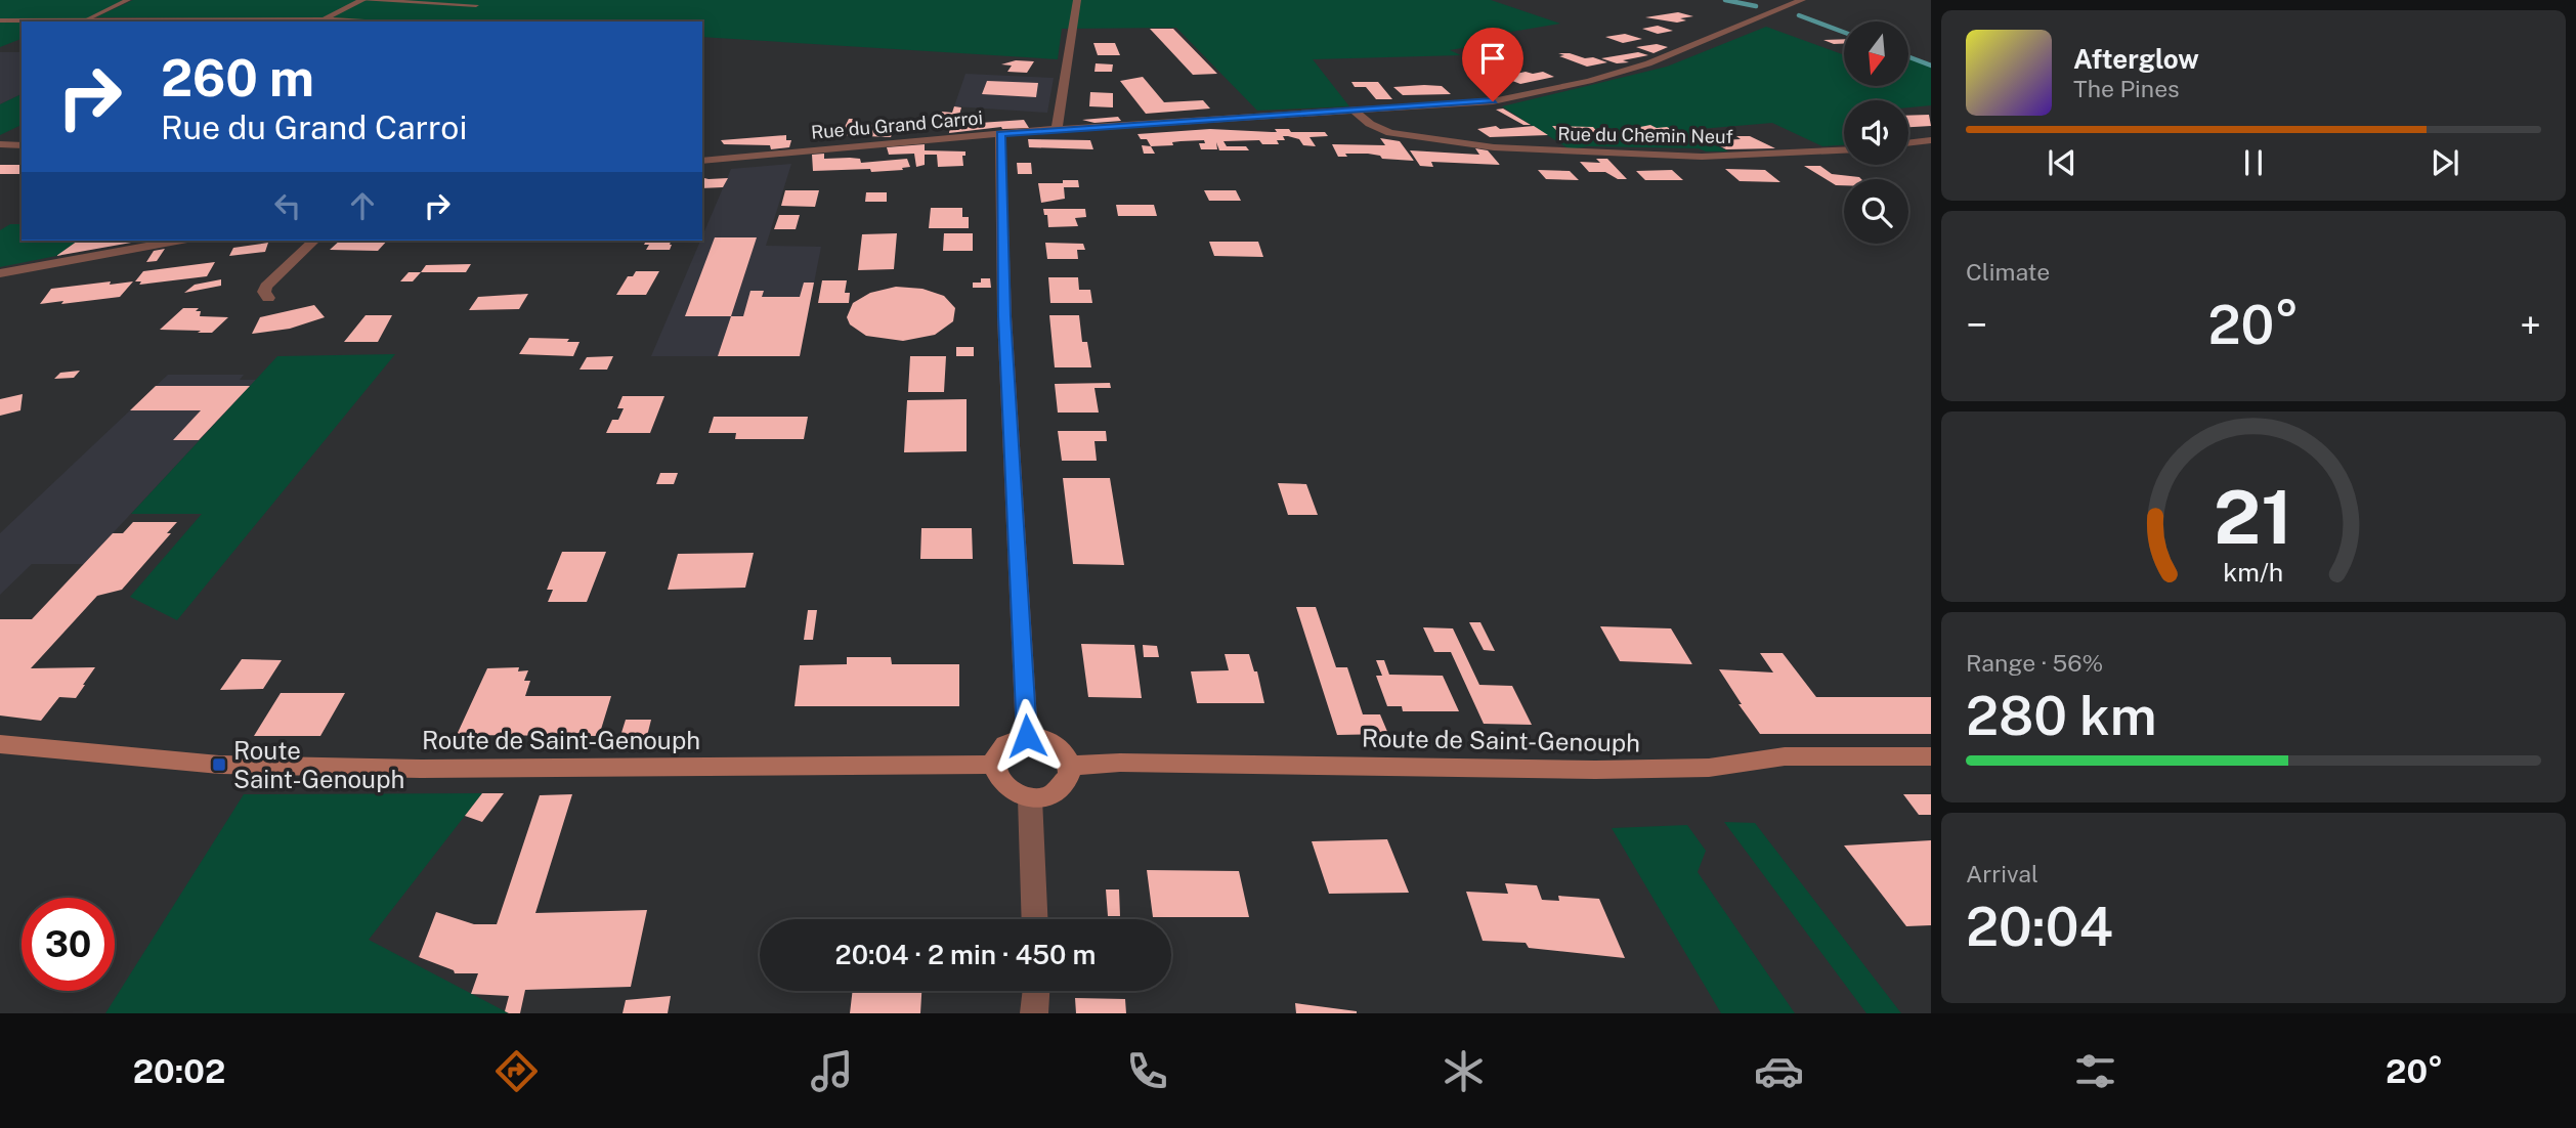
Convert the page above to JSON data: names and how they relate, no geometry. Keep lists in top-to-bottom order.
{
  "streets": {
    "street": ["Rue du Grand Carroi", "Rue du Chemin Neuf", "Route de Saint-Genouph"]
  },
  "crossings": [
    ["Rue du Grand Carroi", "Rue du Chemin Neuf"]
  ],
  "places": {
    "transit": ["Route Saint-Genouph"]
  },
  "north": "bottom",
  "page": {
    "turn": ["260 m", "Rue du Grand Carroi"],
    "song": ["Afterglow", "The Pines"],
    "tile": [
      "Climate",
      ["Range · 56%", "280 km"],
      ["Arrival", "20:04"]
    ],
    "heat": ["−", "20°", "+"],
    "limit": "30",
    "trip": "20:04 · 2 min · 450 m",
    "tabs": ["20:02", "20°"],
    "gauge": ["21", "km/h"]
  }
}
